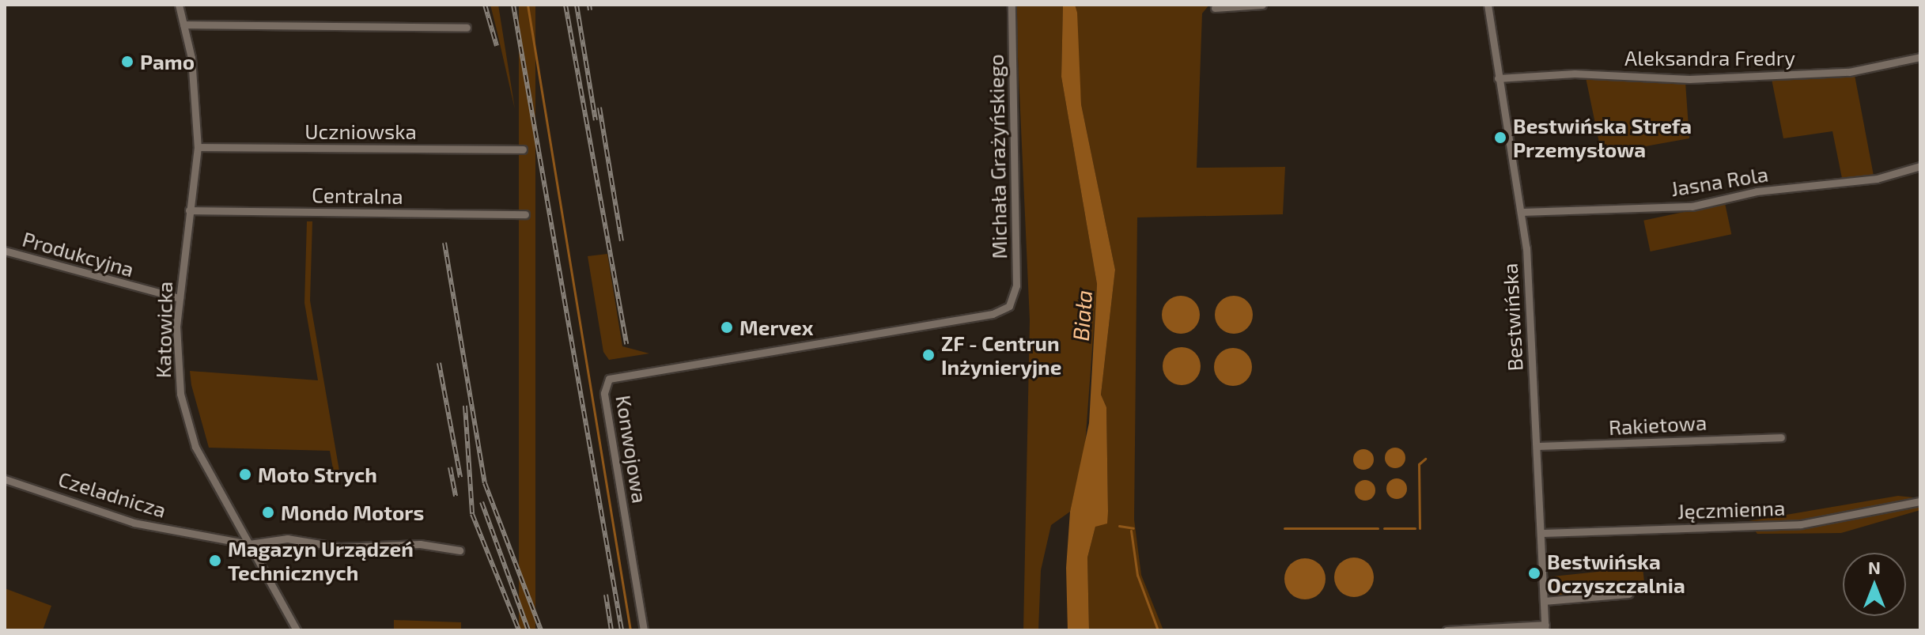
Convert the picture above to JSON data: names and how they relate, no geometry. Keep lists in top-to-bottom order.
{
  "streets": {
    "street": [
      "Aleksandra Fredry",
      "Uczniowska",
      "Michała Grażyńskiego",
      "Jasna Rola",
      "Centralna",
      "Produkcyjna",
      "Bestwińska",
      "Katowicka",
      "Rakietowa",
      "Konwojowa",
      "Czeladnicza",
      "Jęczmienna"
    ]
  },
  "crossings": [
    ["Aleksandra Fredry", "Bestwińska"],
    ["Uczniowska", "Katowicka"],
    ["Michała Grażyńskiego", "Konwojowa"],
    ["Jasna Rola", "Bestwińska"],
    ["Centralna", "Katowicka"],
    ["Produkcyjna", "Katowicka"],
    ["Bestwińska", "Rakietowa"],
    ["Bestwińska", "Jęczmienna"],
    ["Katowicka", "Czeladnicza"]
  ],
  "water": ["Biała"],
  "places": [
    "Pamo",
    "Bestwińska Strefa Przemysłowa",
    "Mervex",
    "ZF - Centrun Inżynieryjne",
    "Moto Strych",
    "Mondo Motors",
    "Magazyn Urządzeń Technicznych",
    "Bestwińska Oczyszczalnia"
  ],
  "north": "top"
}
